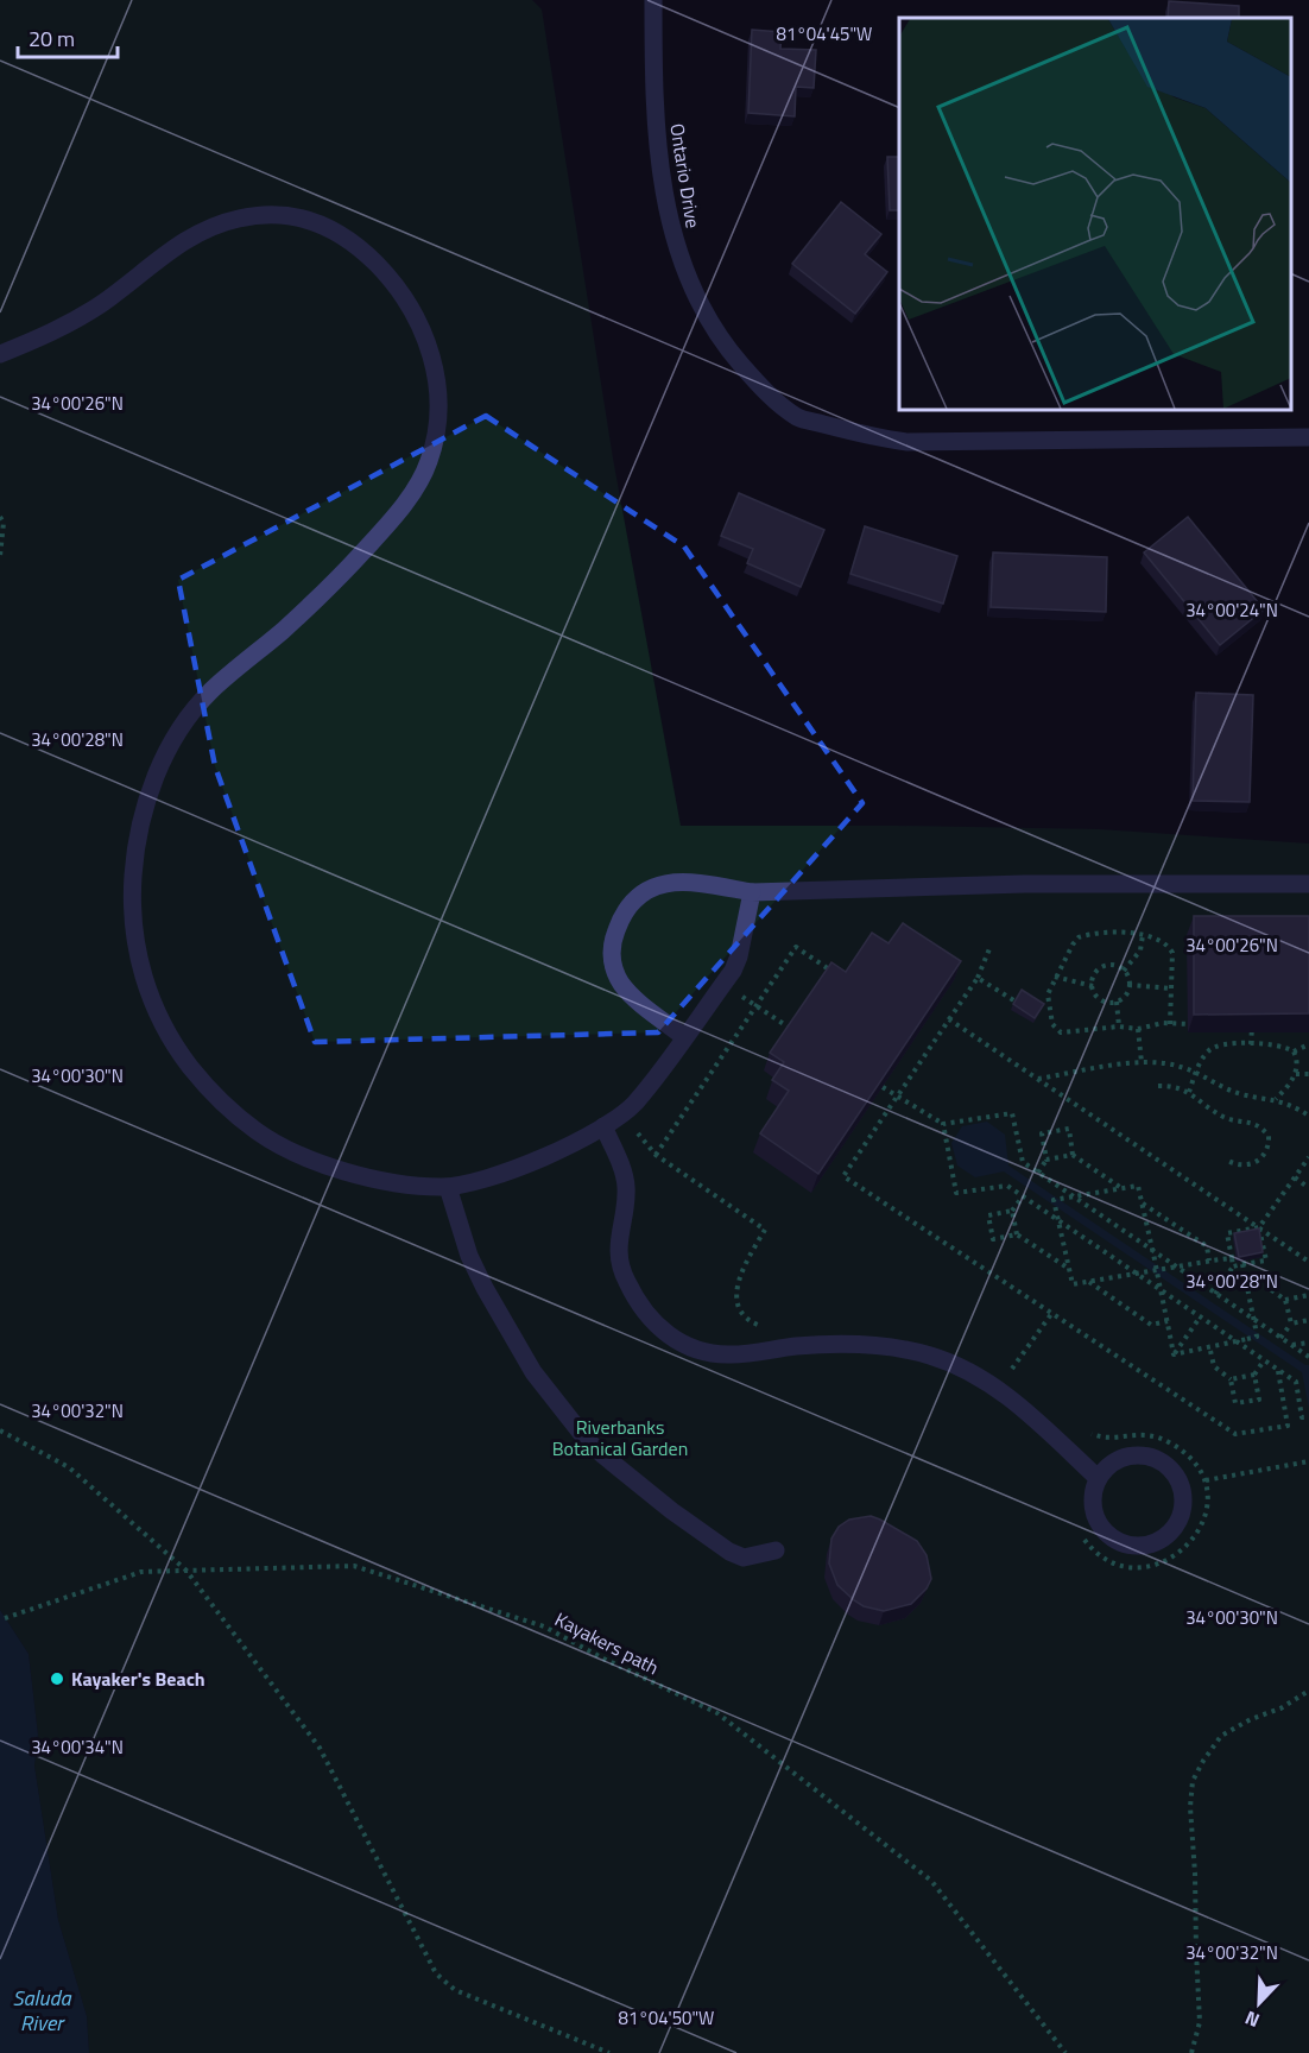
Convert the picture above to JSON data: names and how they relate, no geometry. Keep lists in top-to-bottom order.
{
  "streets": {
    "street": ["Ontario Drive"],
    "path": ["Kayakers path"]
  },
  "water": ["Saluda River"],
  "parks": ["Riverbanks Botanical Garden"],
  "places": ["Kayaker's Beach"],
  "scale_bar": "20 m",
  "north": "bottom left",
  "coordinates": [
    "81°04'45\"W",
    "34°00'26\"N",
    "34°00'24\"N",
    "34°00'28\"N",
    "34°00'30\"N",
    "34°00'32\"N",
    "34°00'34\"N",
    "81°04'50\"W"
  ]
}
